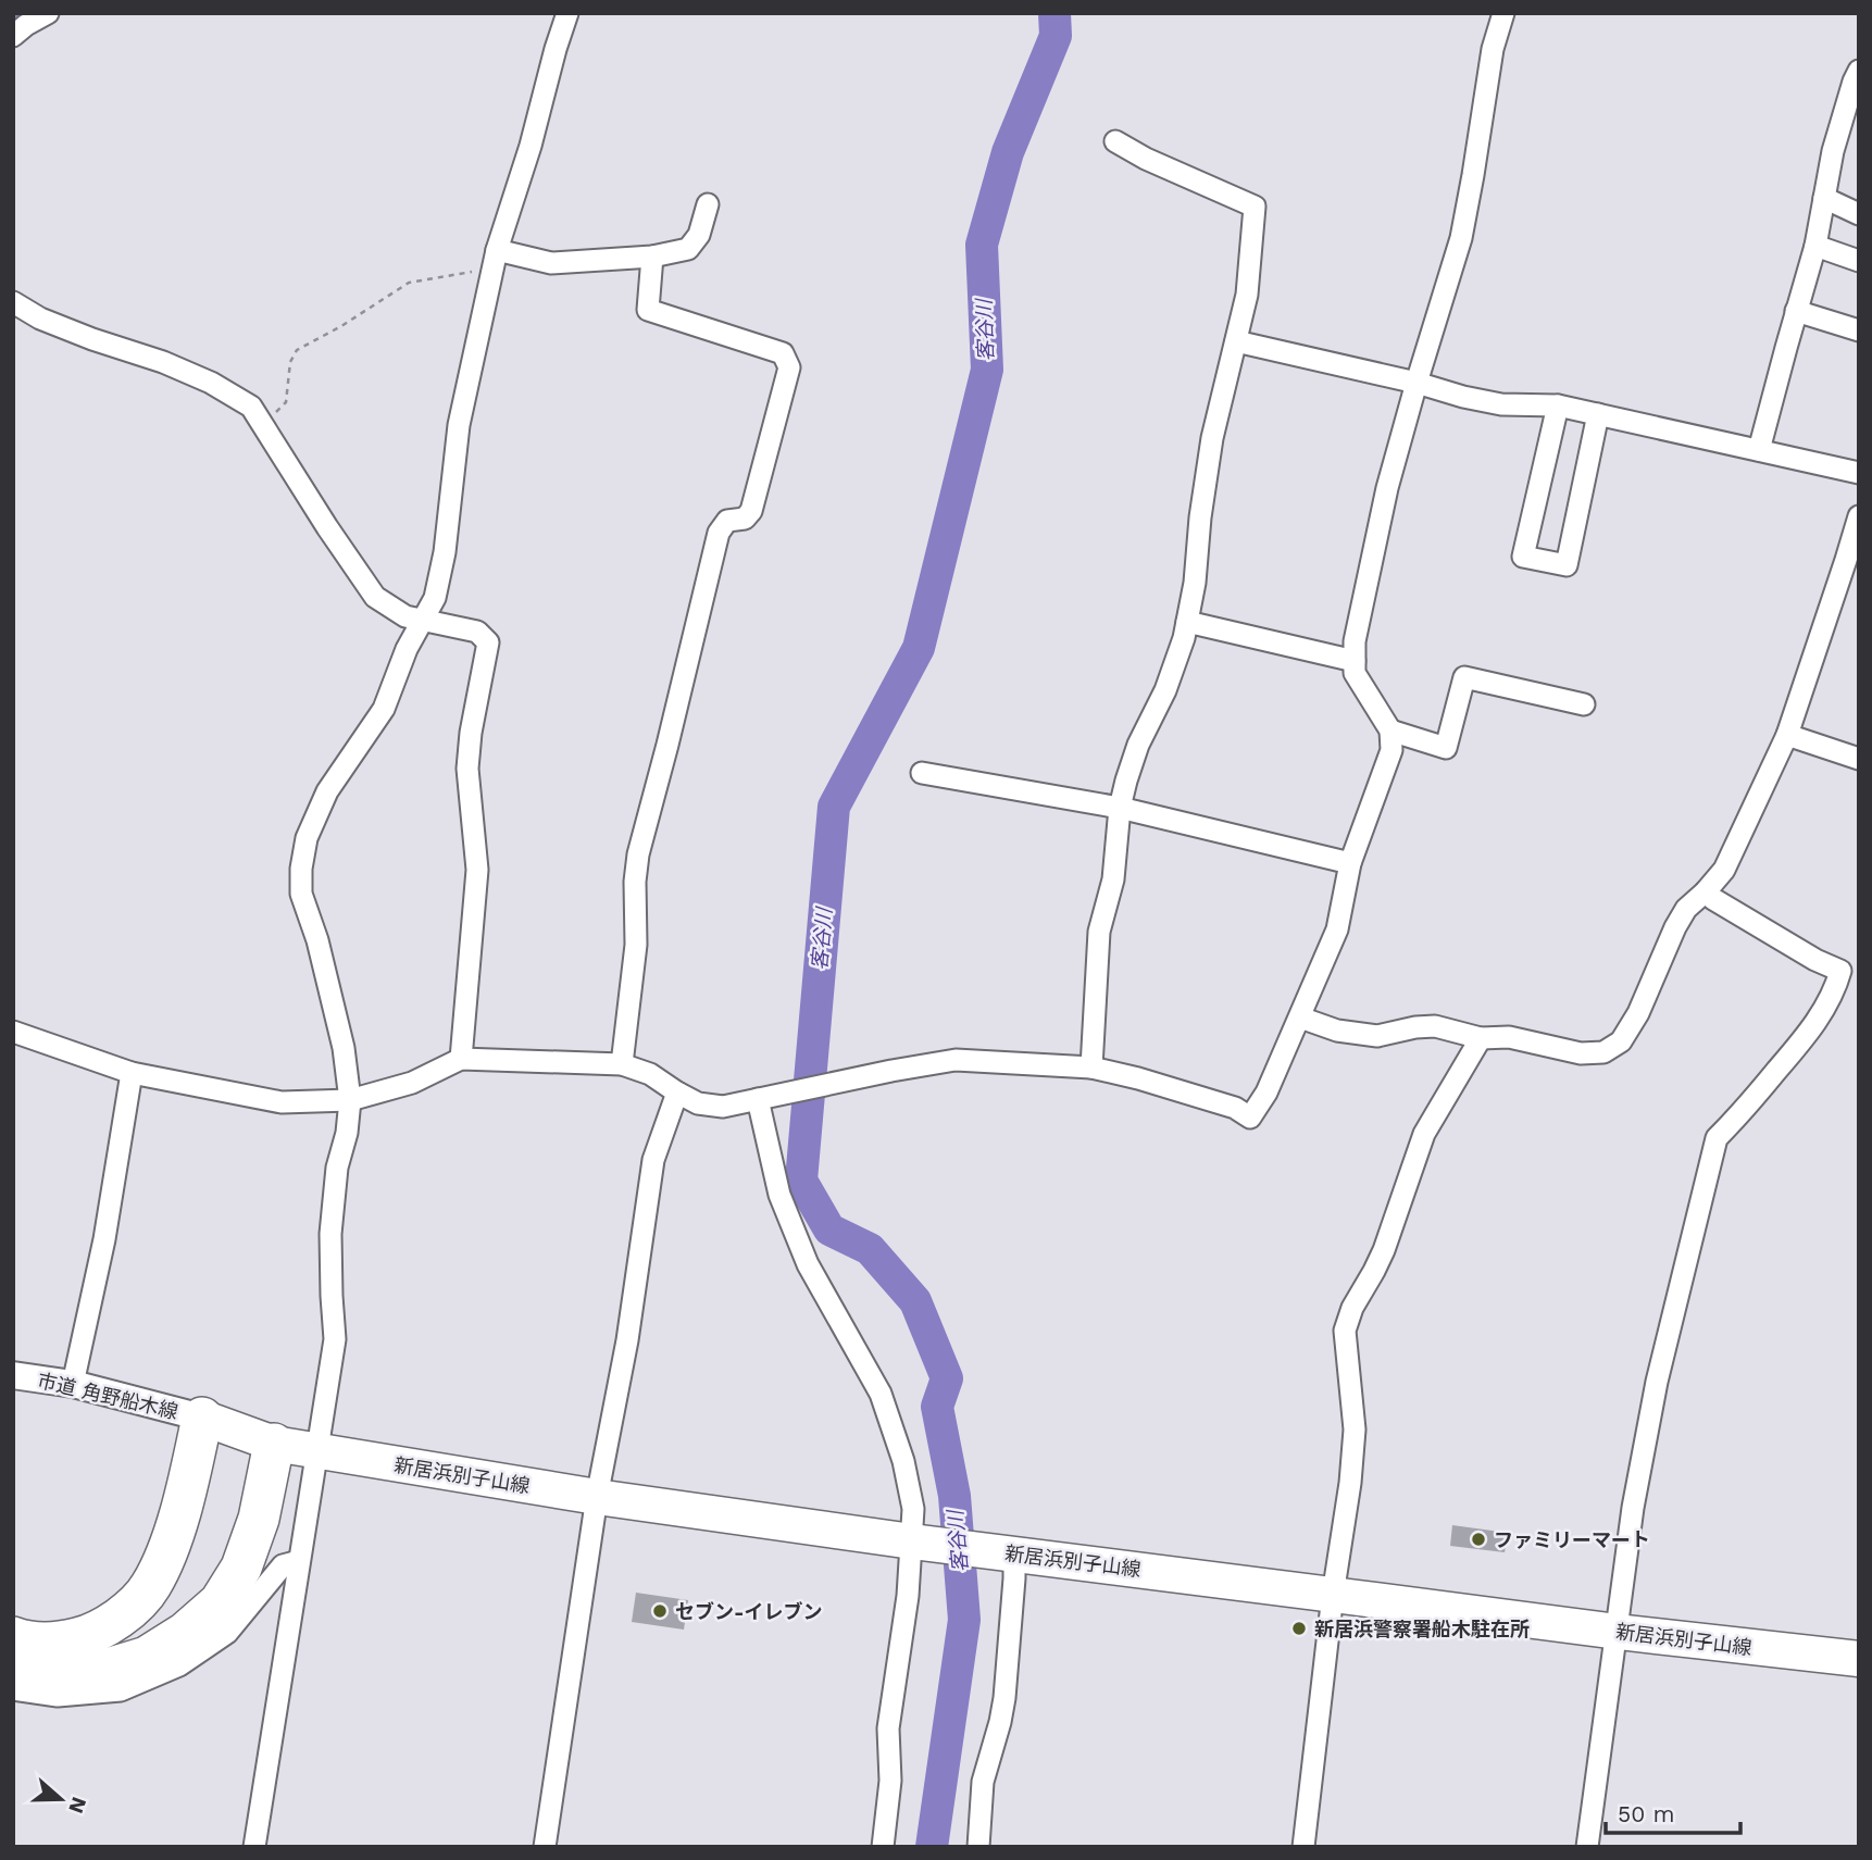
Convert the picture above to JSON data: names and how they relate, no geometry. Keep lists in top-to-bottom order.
{
  "streets": {
    "main road": ["新居浜別子山線"],
    "street": ["市道 角野船木線"]
  },
  "crossings": [
    ["市道 角野船木線", "新居浜別子山線"]
  ],
  "water": ["客谷川"],
  "places": ["ファミリーマート", "セブン-イレブン", "新居浜警察署船木駐在所"],
  "scale_bar": "50 m",
  "north": "right"
}
